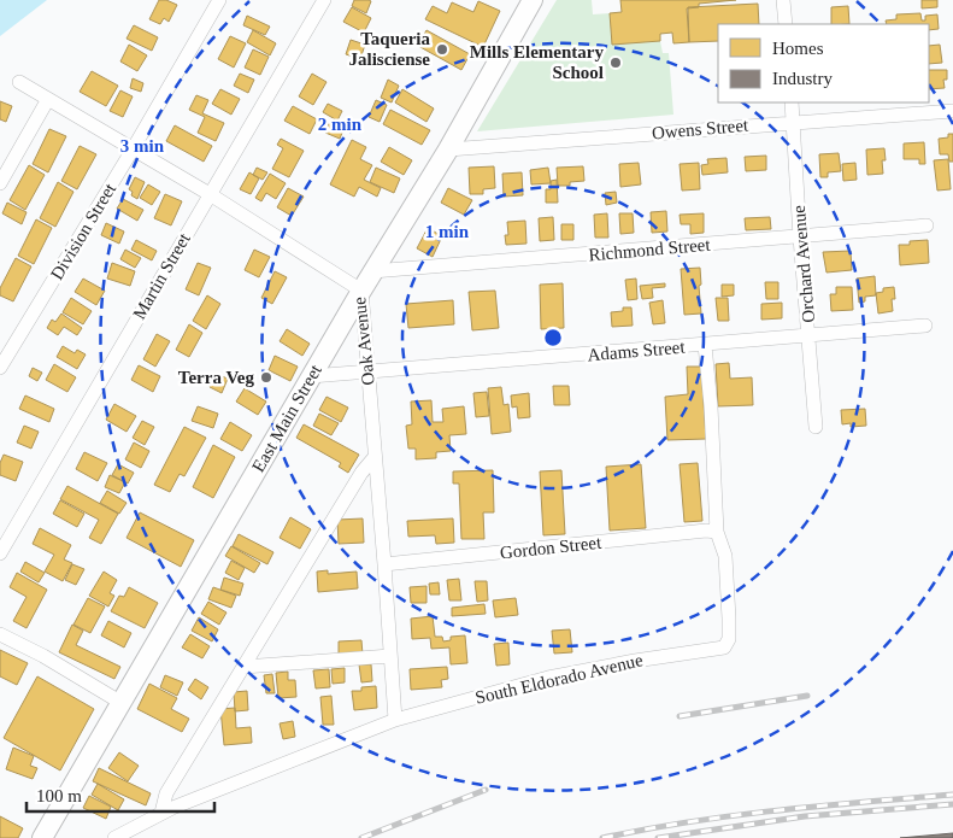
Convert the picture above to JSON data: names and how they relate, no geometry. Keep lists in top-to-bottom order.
{
  "streets": {
    "street": [
      "Owens Street",
      "Division Street",
      "Richmond Street",
      "Orchard Avenue",
      "Martin Street",
      "Oak Avenue",
      "Adams Street",
      "East Main Street",
      "Gordon Street",
      "South Eldorado Avenue"
    ]
  },
  "crossings": [
    ["Owens Street", "Orchard Avenue"],
    ["Owens Street", "East Main Street"],
    ["Division Street", "Oak Avenue"],
    ["Richmond Street", "Orchard Avenue"],
    ["Richmond Street", "East Main Street"],
    ["Orchard Avenue", "Adams Street"],
    ["Martin Street", "Oak Avenue"],
    ["Oak Avenue", "Adams Street"],
    ["Oak Avenue", "East Main Street"],
    ["Oak Avenue", "Gordon Street"],
    ["Oak Avenue", "South Eldorado Avenue"],
    ["Adams Street", "East Main Street"],
    ["Adams Street", "South Eldorado Avenue"],
    ["Gordon Street", "South Eldorado Avenue"]
  ],
  "places": ["Taqueria Jalisciense", "Mills Elementary School", "Terra Veg"],
  "legend": ["Homes", "Industry"],
  "scale_bar": "100 m",
  "rings": ["2 min", "3 min", "1 min"]
}
